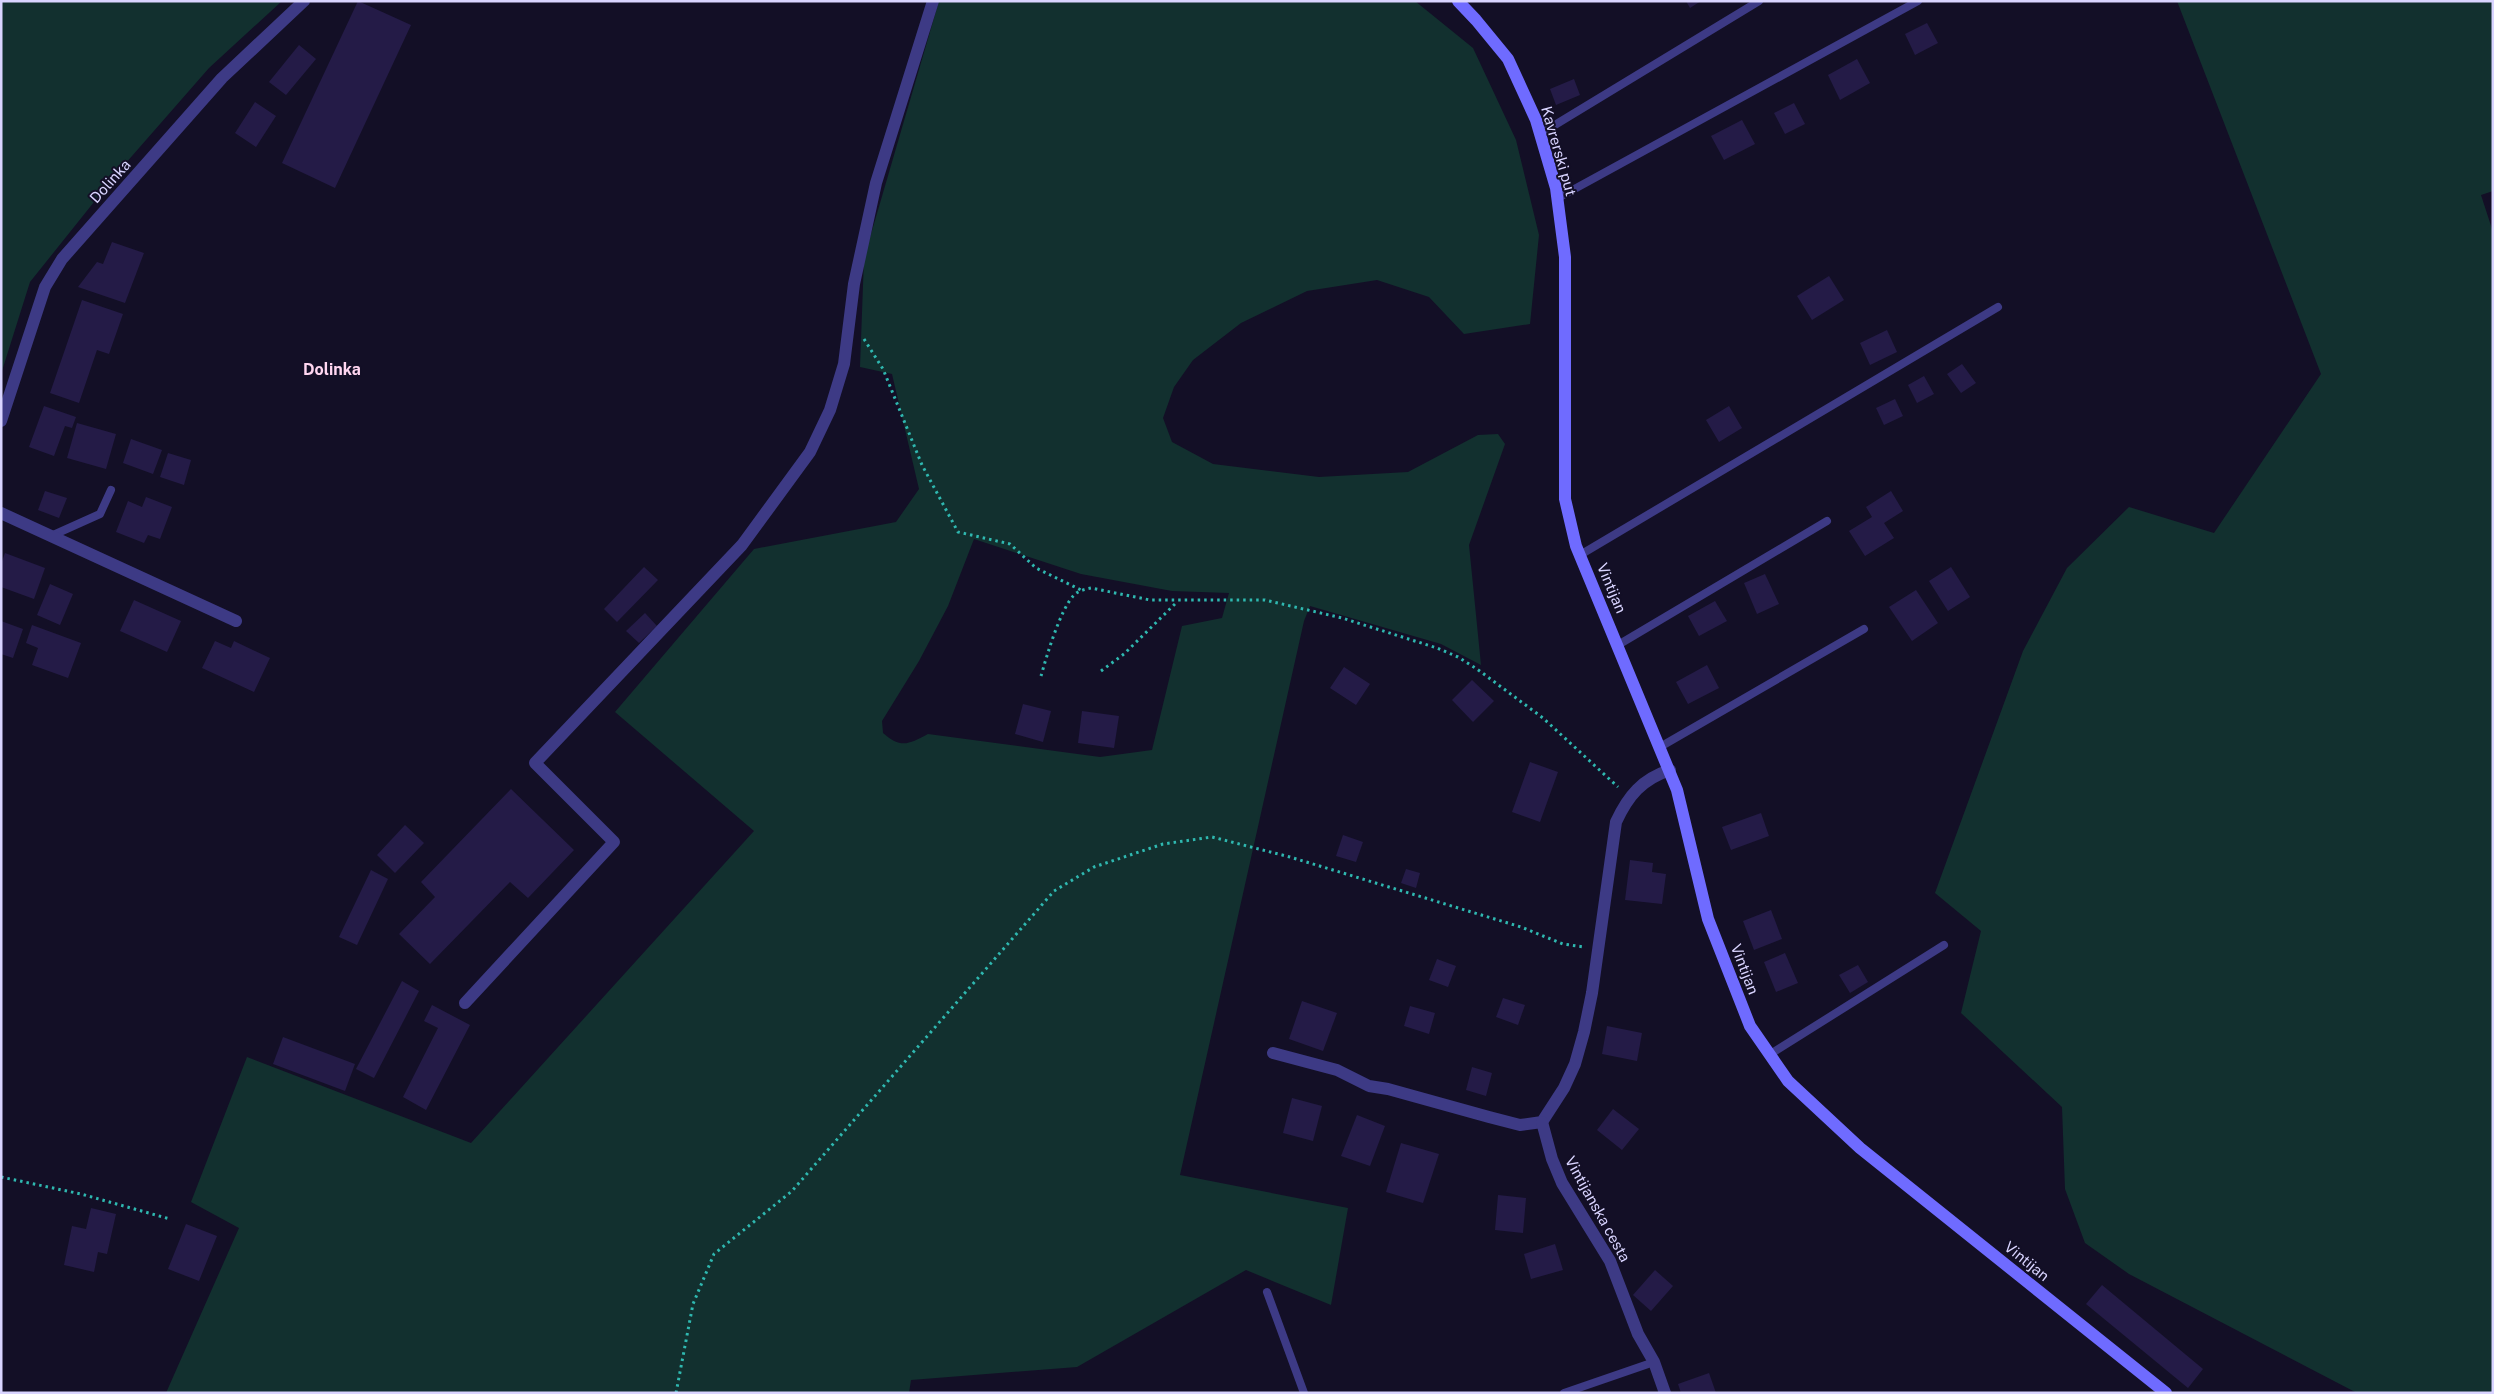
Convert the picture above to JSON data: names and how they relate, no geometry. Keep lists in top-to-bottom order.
{
  "streets": {
    "main road": ["Kavrerski put", "Vintijan"],
    "street": ["Dolinka", "Vintijanska cesta"]
  },
  "crossings": [
    ["Kavrerski put", "Vintijan"]
  ],
  "districts": ["Dolinka"]
}
